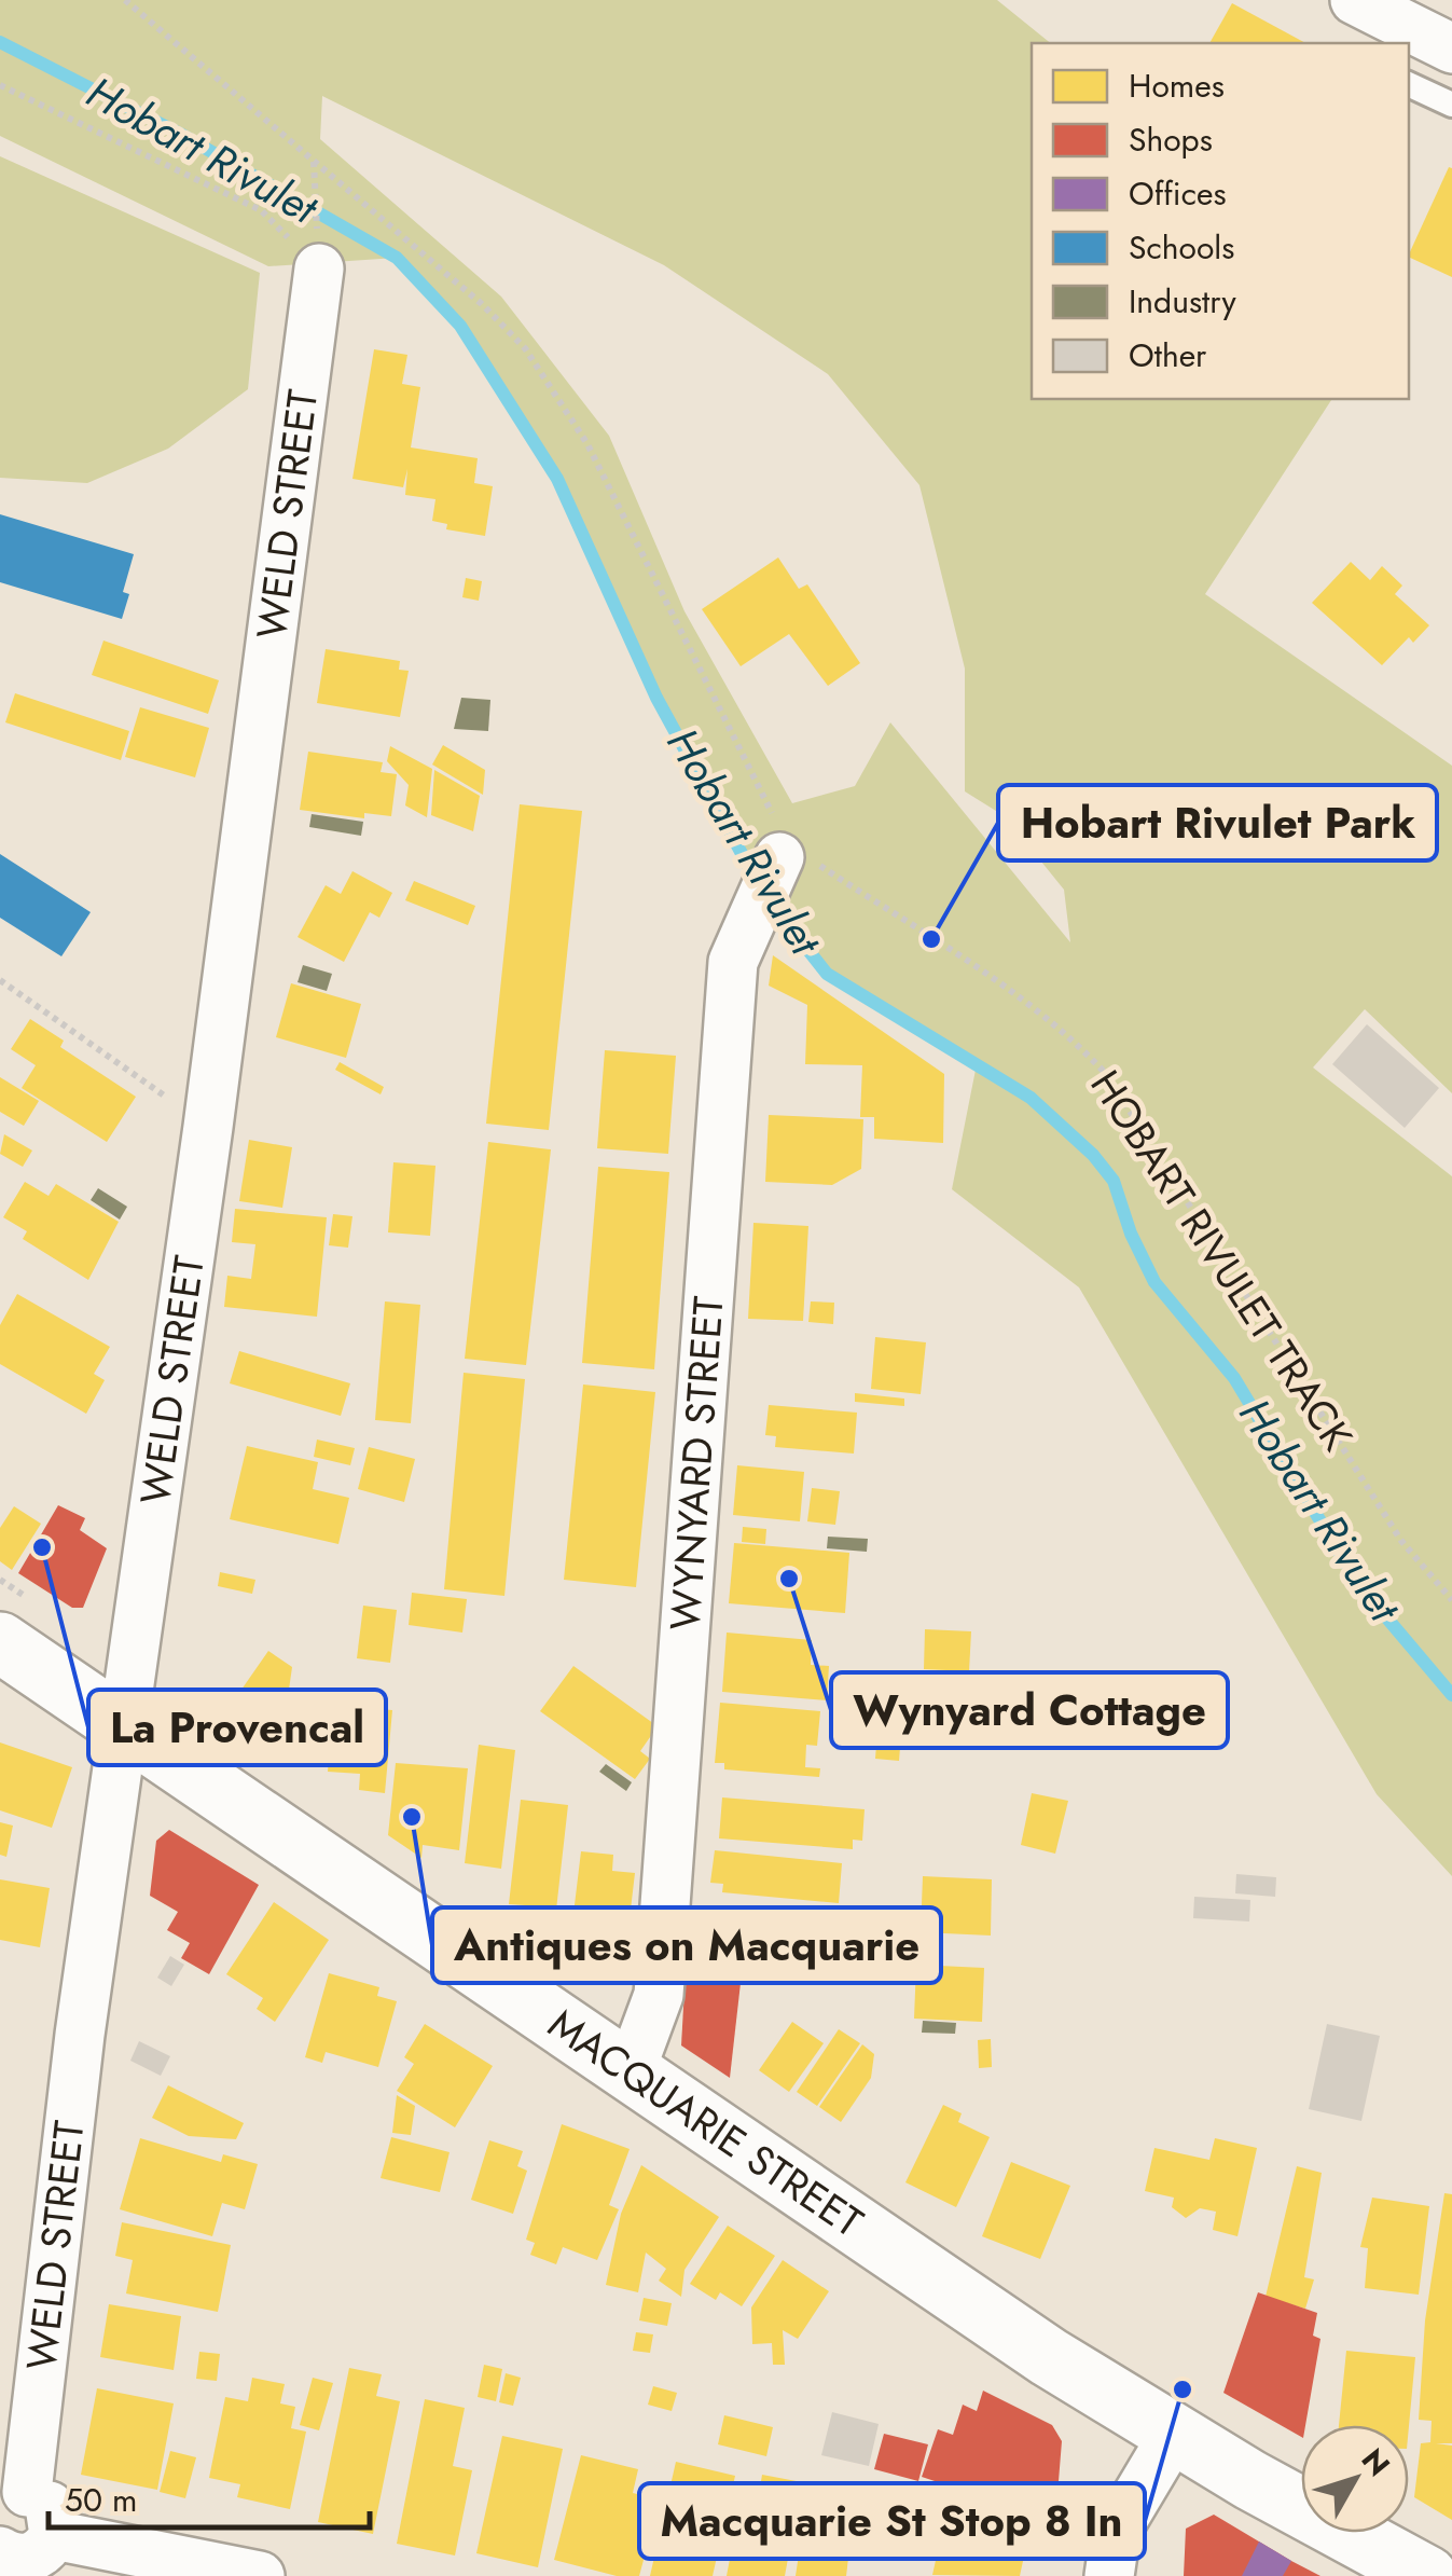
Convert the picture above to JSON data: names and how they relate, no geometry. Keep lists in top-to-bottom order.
{
  "streets": {
    "street": ["WELD STREET", "WYNYARD STREET", "MACQUARIE STREET"],
    "path": ["HOBART RIVULET TRACK"]
  },
  "crossings": [
    ["WELD STREET", "MACQUARIE STREET"],
    ["HOBART RIVULET TRACK", "WYNYARD STREET"],
    ["WYNYARD STREET", "MACQUARIE STREET"]
  ],
  "water": ["Hobart Rivulet"],
  "places": [
    "Hobart Rivulet Park",
    "La Provencal",
    "Wynyard Cottage",
    "Antiques on Macquarie",
    "Macquarie St Stop 8 In"
  ],
  "legend": [
    "Homes",
    "Shops",
    "Offices",
    "Schools",
    "Industry",
    "Other"
  ],
  "scale_bar": "50 m",
  "north": "top right"
}
